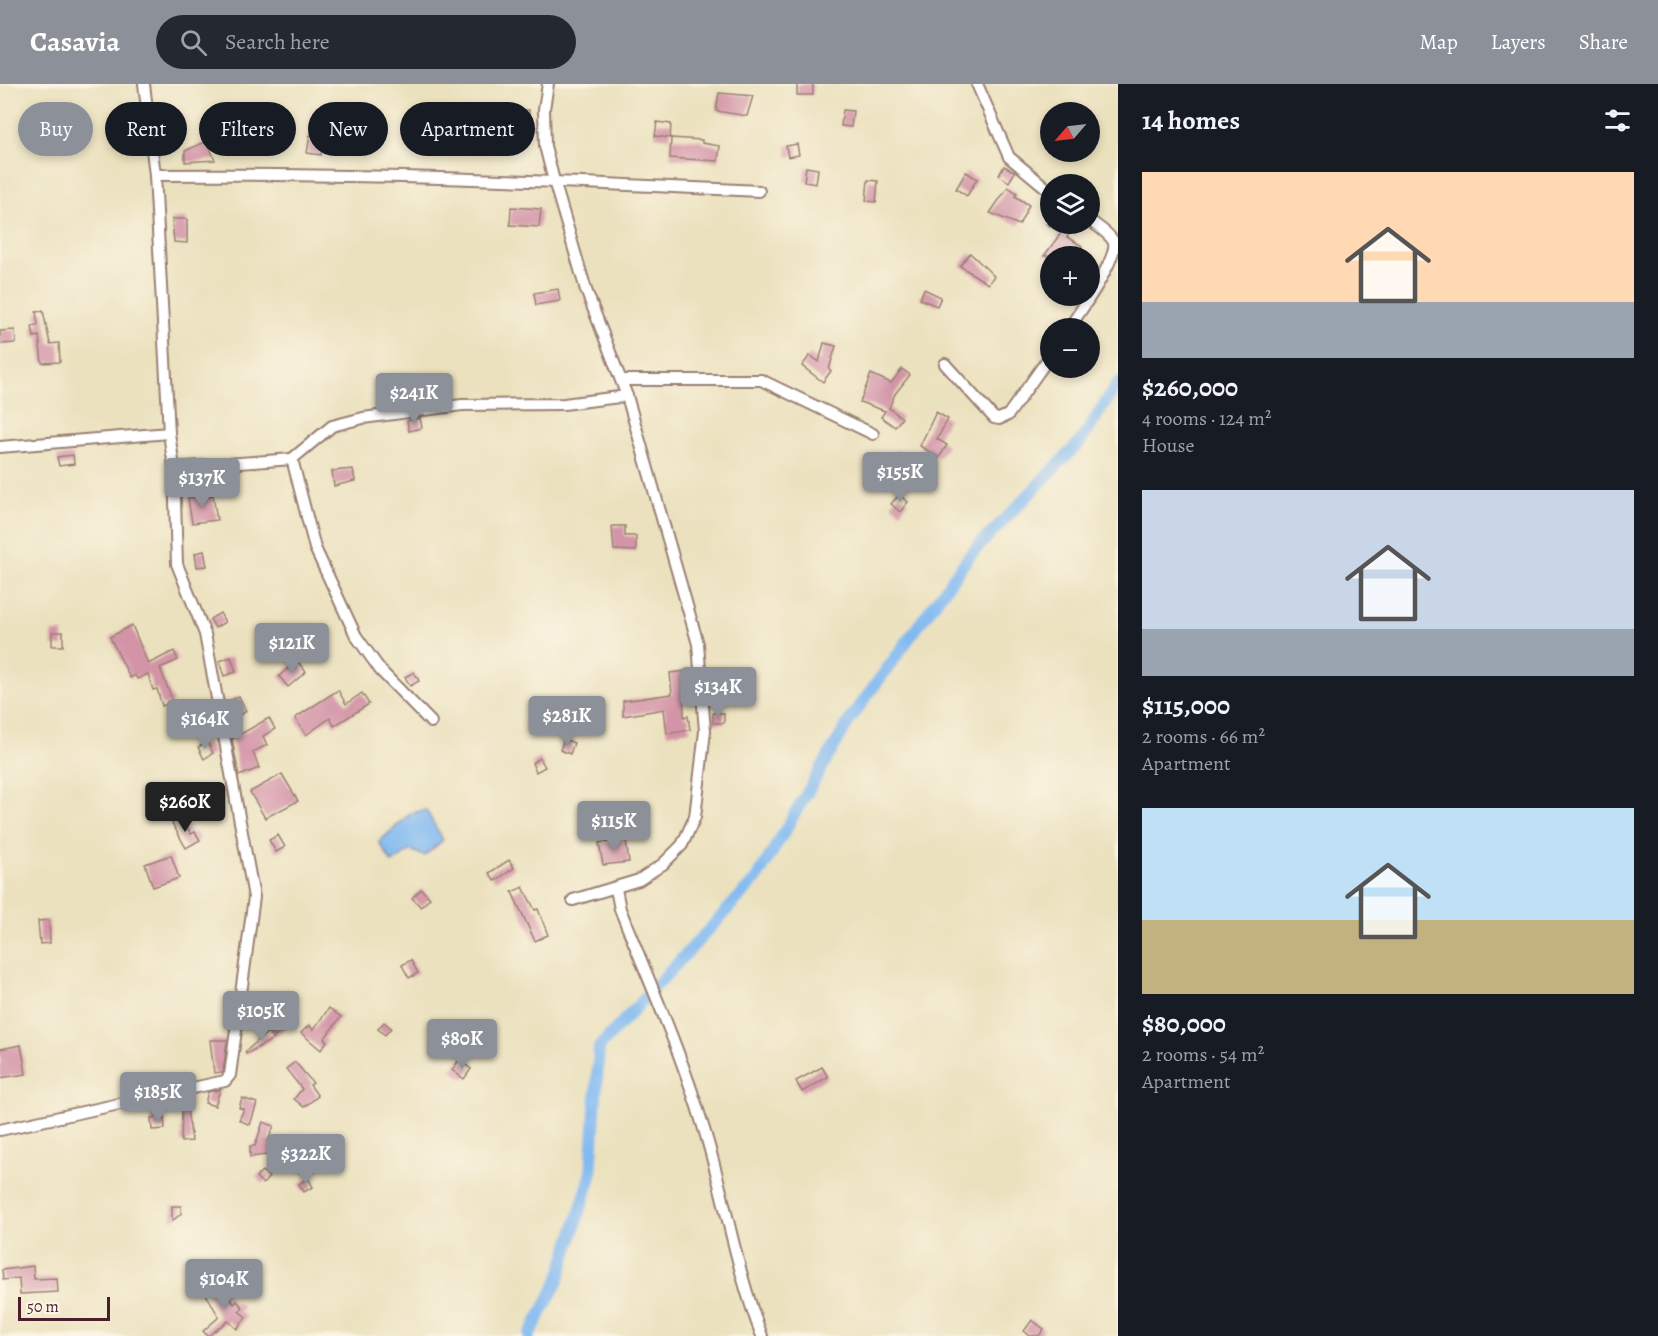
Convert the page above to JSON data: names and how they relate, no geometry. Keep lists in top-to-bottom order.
{
  "scale_bar": "50 m",
  "north": "bottom left",
  "page": {
    "header": "Casavia",
    "search": "Search here",
    "nav": ["Map", "Layers", "Share"],
    "heading": "14 homes",
    "map_buttons": ["+", "−"],
    "chip": [
      "Buy",
      "Rent",
      "Filters",
      "New",
      "Apartment"
    ],
    "list": [
      {
        "name": "$260,000",
        "note": "4 rooms · 124 m² · House"
      },
      {
        "name": "$115,000",
        "note": "2 rooms · 66 m² · Apartment"
      },
      {
        "name": "$80,000",
        "note": "2 rooms · 54 m² · Apartment"
      }
    ],
    "price": [
      "$241K",
      "$155K",
      "$137K",
      "$121K",
      "$134K",
      "$281K",
      "$164K",
      "$260K",
      "$115K",
      "$105K",
      "$80K",
      "$185K",
      "$322K",
      "$104K"
    ],
    "scale": "50 m"
  }
}
